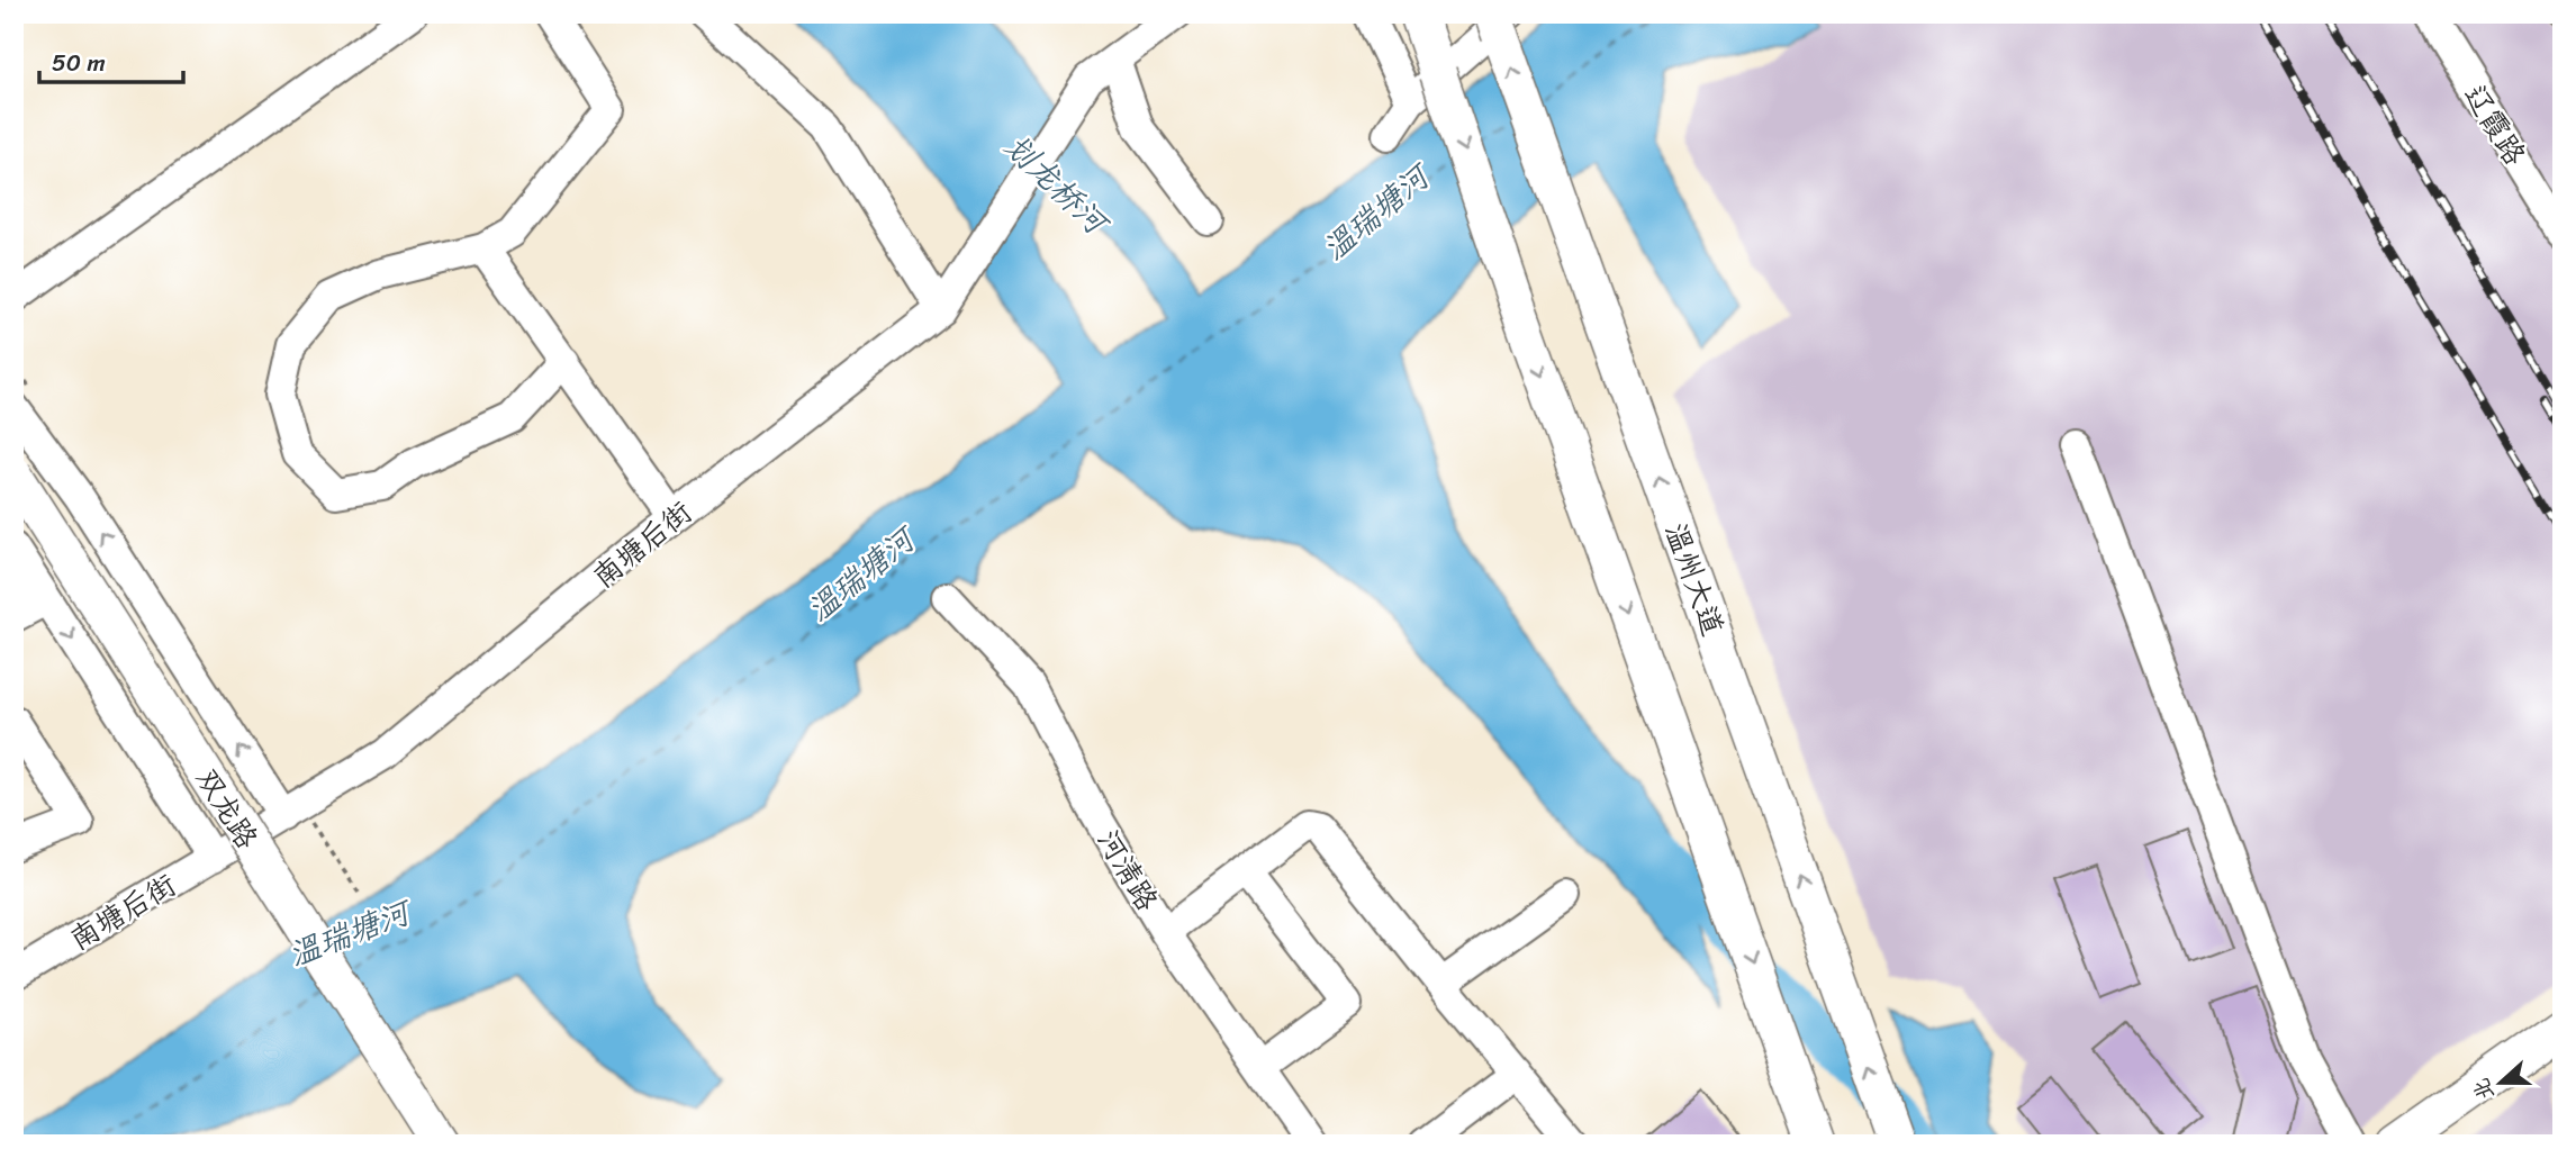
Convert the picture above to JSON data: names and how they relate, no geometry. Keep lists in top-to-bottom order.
{
  "streets": {
    "main road": ["温州大道", "双龙路"],
    "street": ["辽霞路", "南塘后街", "河清路"]
  },
  "water": ["划龙桥河", "温瑞塘河"],
  "scale_bar": "50 m",
  "north": "left"
}
